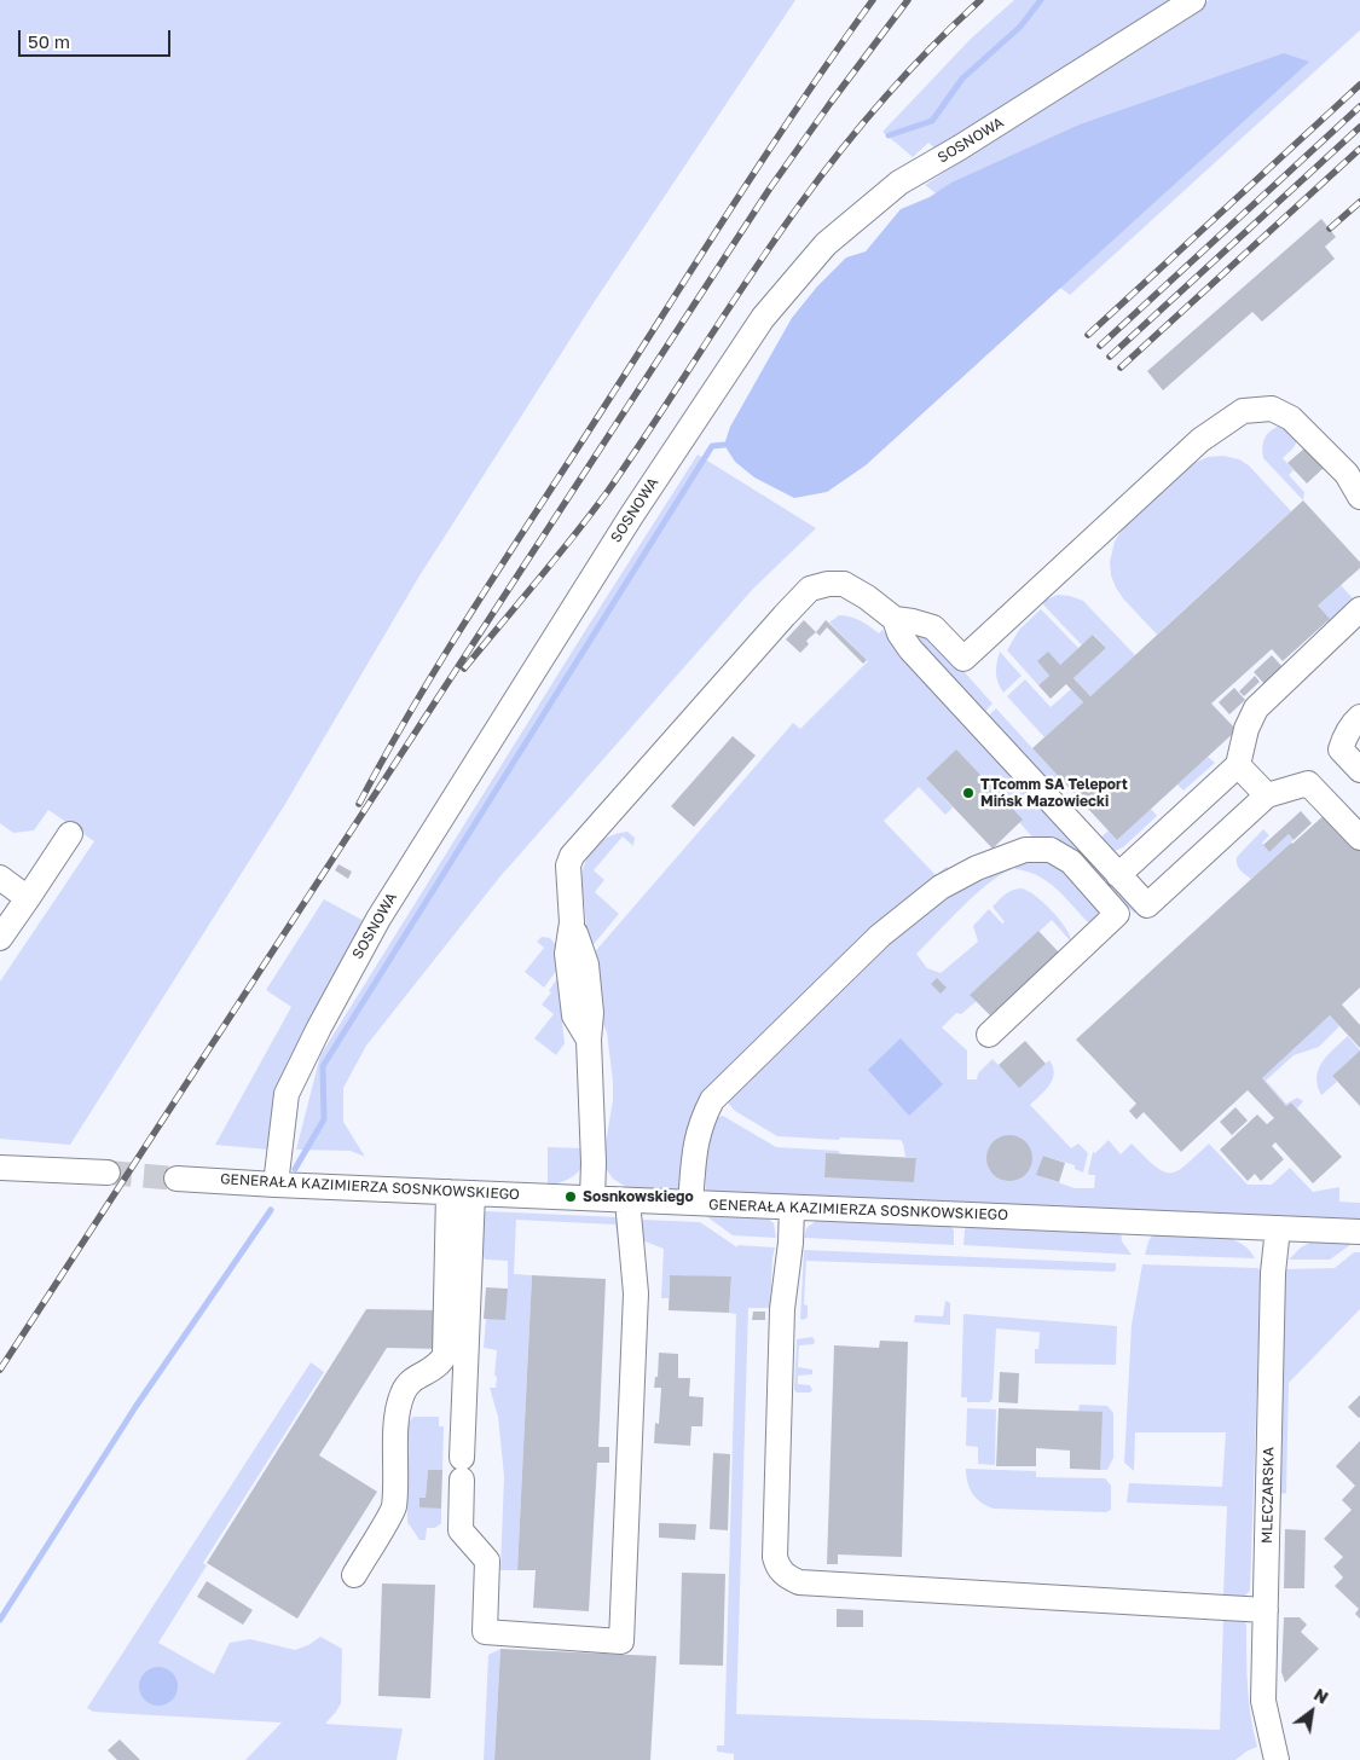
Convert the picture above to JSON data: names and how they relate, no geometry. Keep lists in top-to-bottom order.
{
  "streets": {
    "street": ["SOSNOWA", "GENERAŁA KAZIMIERZA SOSNKOWSKIEGO", "MLECZARSKA"]
  },
  "crossings": [
    ["SOSNOWA", "GENERAŁA KAZIMIERZA SOSNKOWSKIEGO"],
    ["GENERAŁA KAZIMIERZA SOSNKOWSKIEGO", "MLECZARSKA"]
  ],
  "places": ["TTcomm SA Teleport Mińsk Mazowiecki", "Sosnkowskiego"],
  "scale_bar": "50 m",
  "north": "top right"
}
